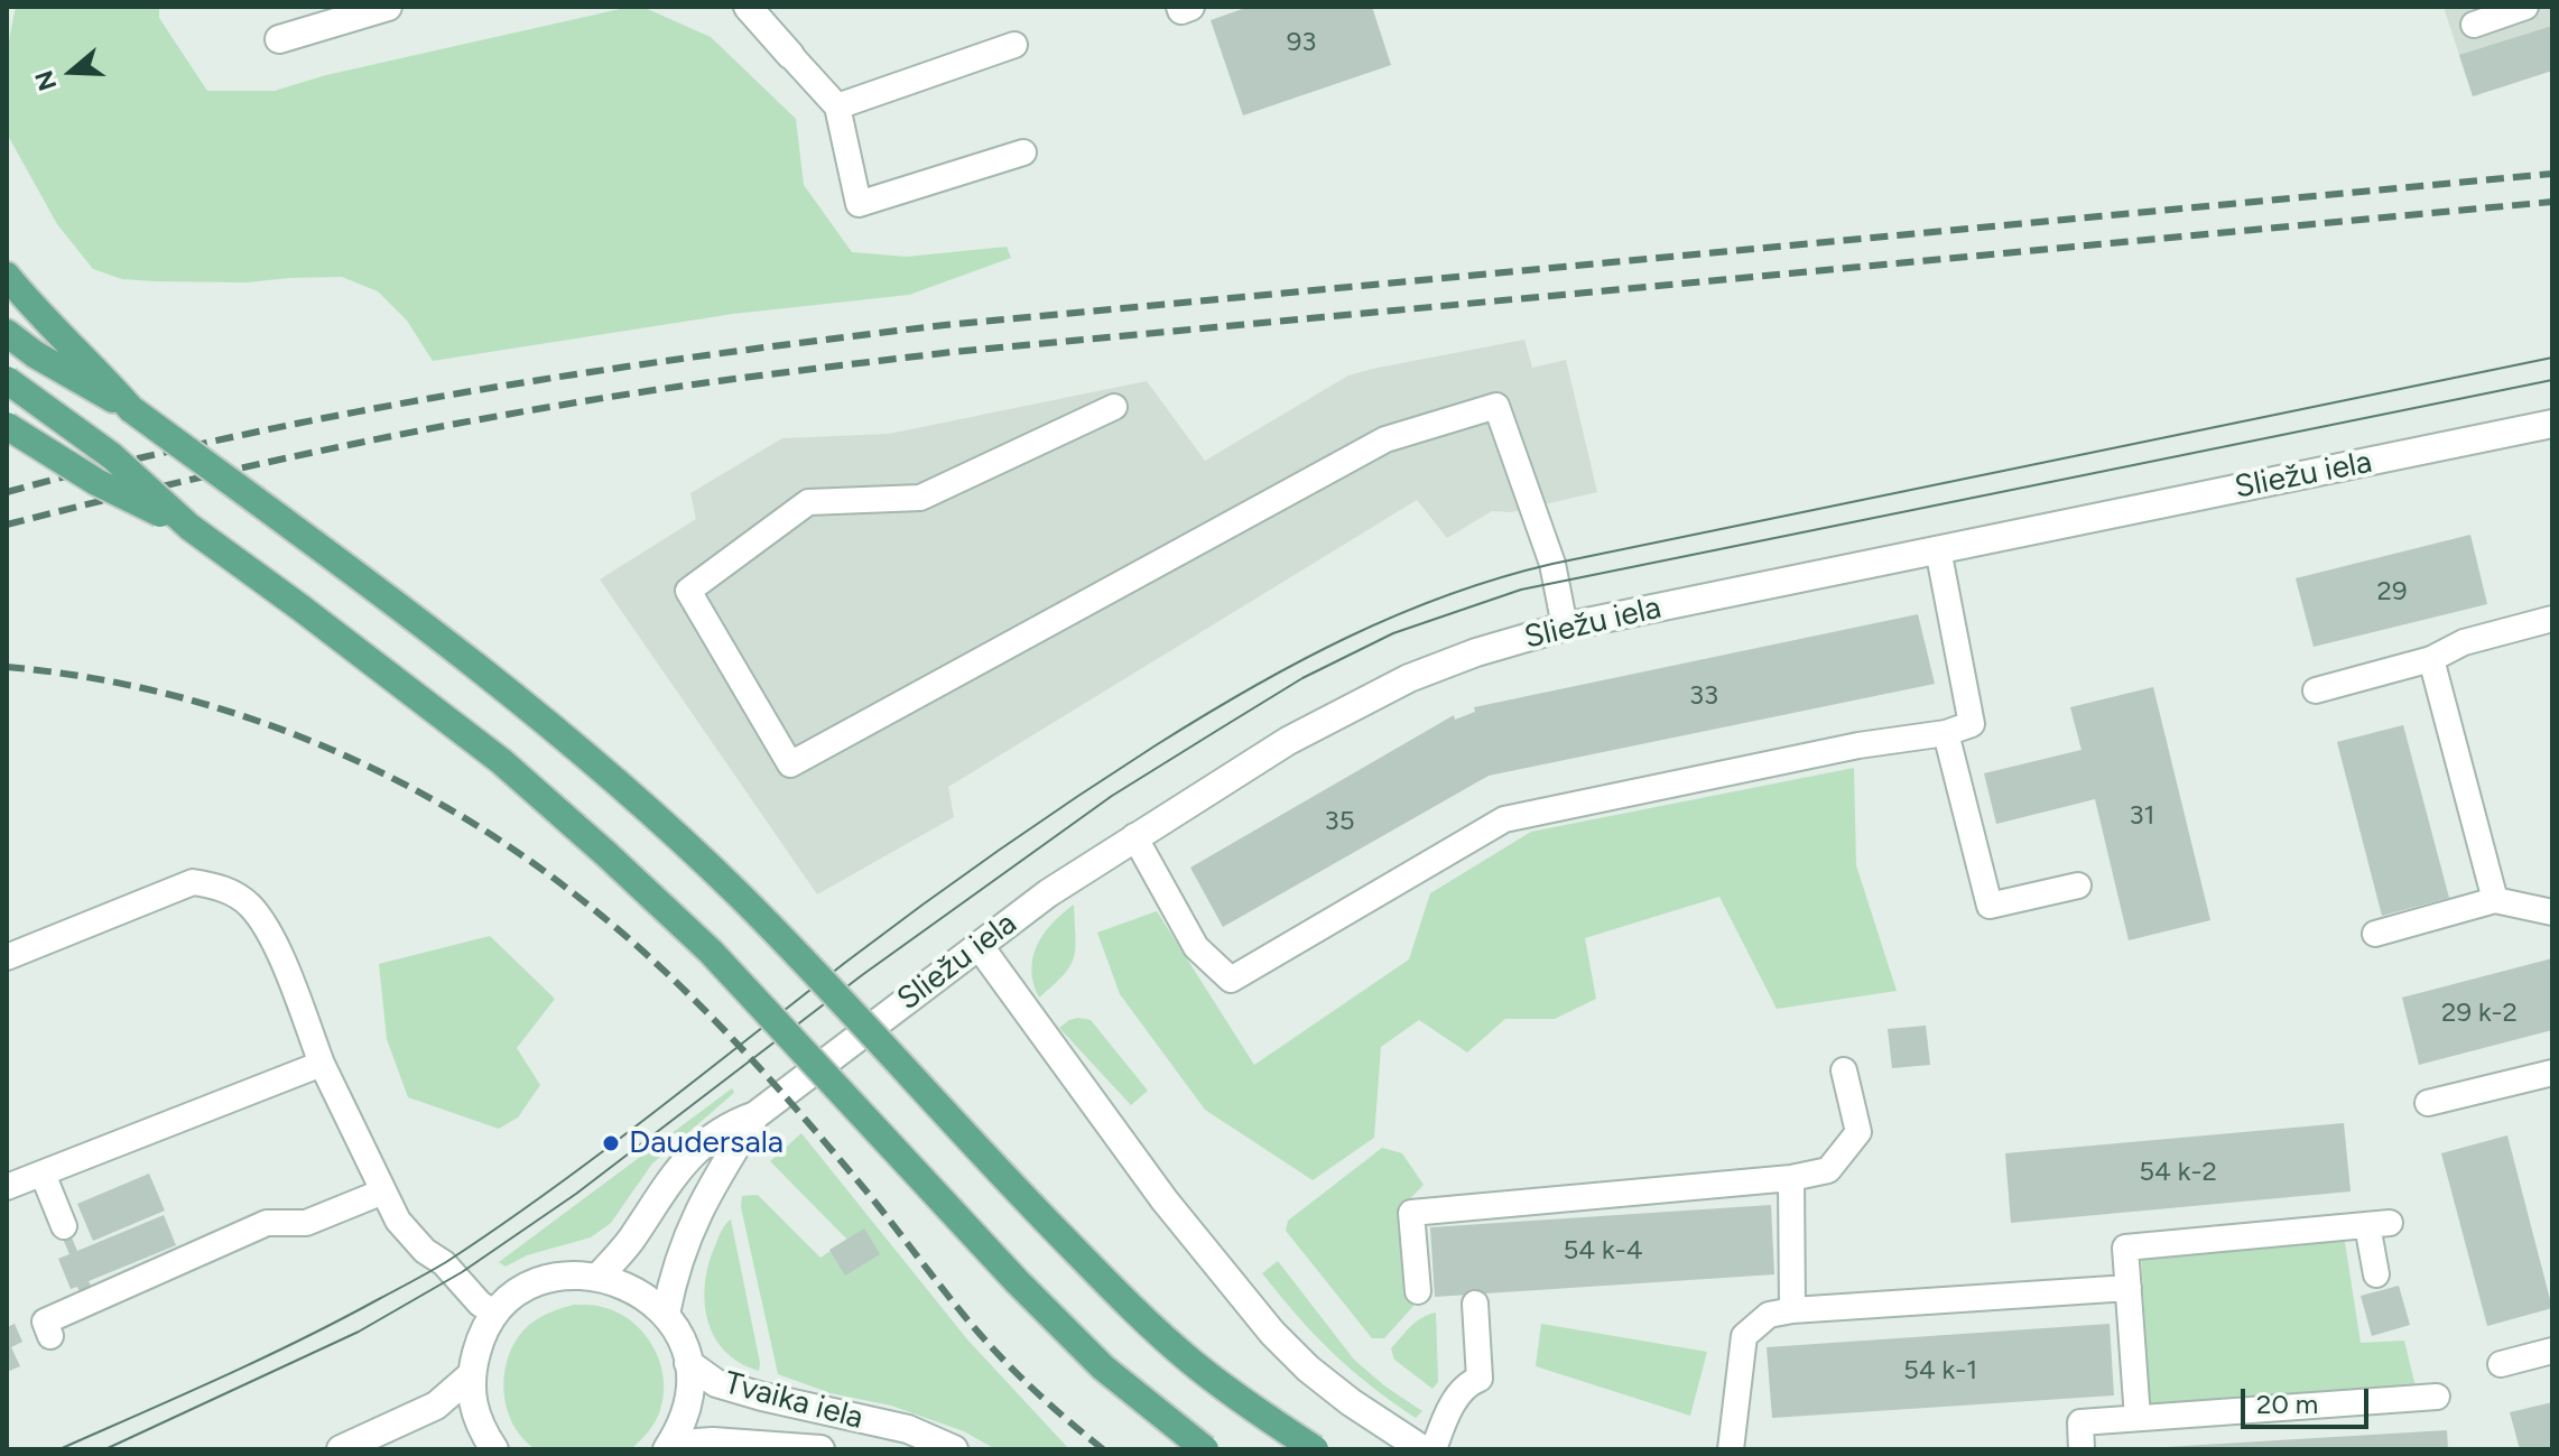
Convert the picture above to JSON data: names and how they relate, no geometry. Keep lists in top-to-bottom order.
{
  "streets": {
    "street": ["Sliežu iela", "Tvaika iela"]
  },
  "crossings": [
    ["Sliežu iela", "Tvaika iela"]
  ],
  "places": ["Daudersala"],
  "house_numbers": [
    "93",
    "29",
    "33",
    "31",
    "35",
    "29 k-2",
    "54 k-2",
    "54 k-4",
    "54 k-1"
  ],
  "scale_bar": "20 m",
  "north": "left"
}
